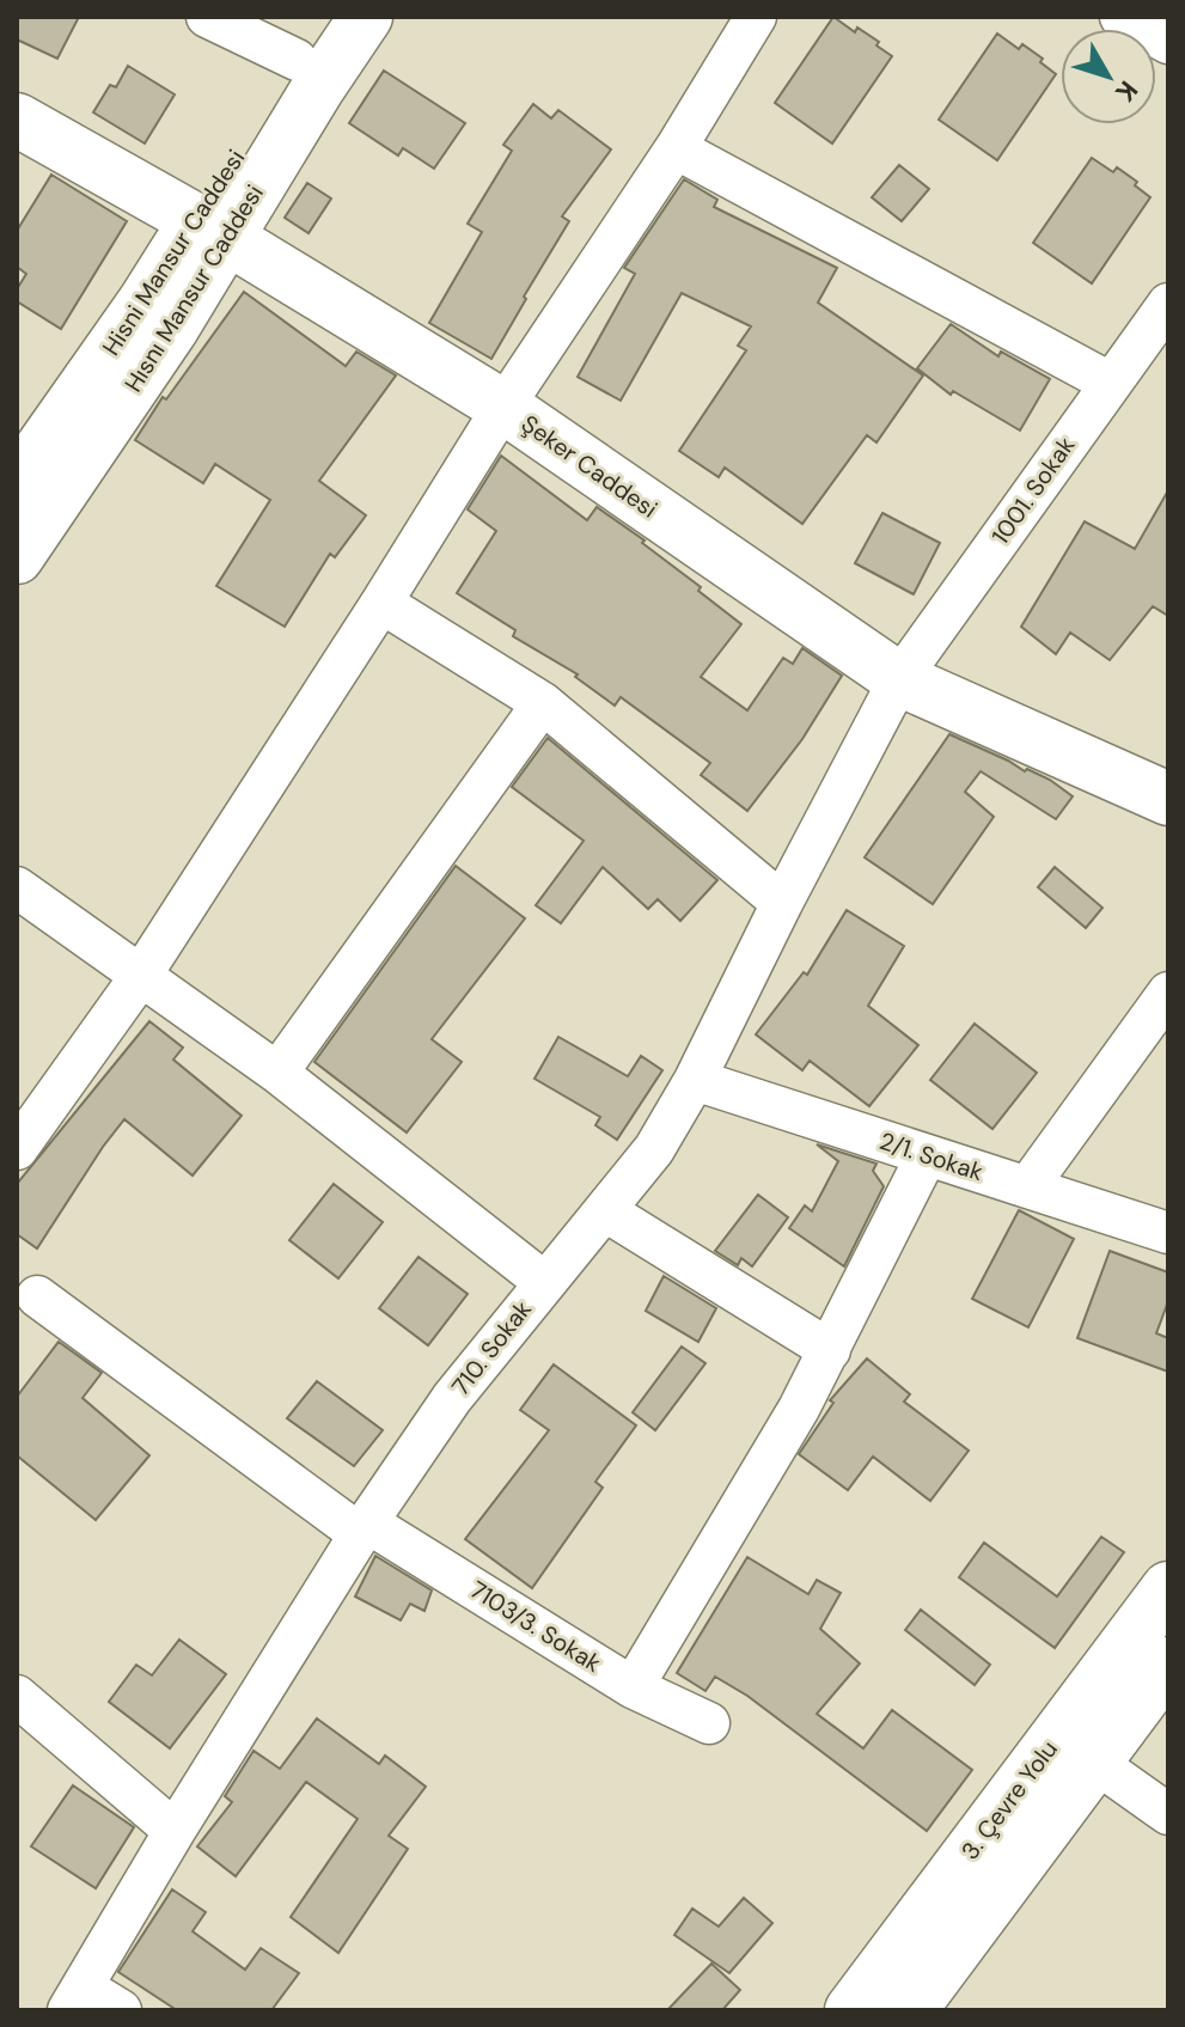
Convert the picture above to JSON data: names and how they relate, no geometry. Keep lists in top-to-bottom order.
{
  "streets": {
    "main road": [
      "Hisni Mansur Caddesi",
      "Hısnı Mansur Caddesi",
      "Şeker Caddesi",
      "3. Çevre Yolu"
    ],
    "street": [
      "1001. Sokak",
      "2/1. Sokak",
      "710. Sokak",
      "7103/3. Sokak"
    ]
  },
  "crossings": [
    ["Hisni Mansur Caddesi", "Hısnı Mansur Caddesi"],
    ["Hisni Mansur Caddesi", "Şeker Caddesi"],
    ["Hısnı Mansur Caddesi", "Şeker Caddesi"],
    ["Şeker Caddesi", "1001. Sokak"],
    ["Şeker Caddesi", "710. Sokak"],
    ["1001. Sokak", "710. Sokak"],
    ["2/1. Sokak", "710. Sokak"],
    ["710. Sokak", "7103/3. Sokak"]
  ],
  "north": "bottom right"
}
